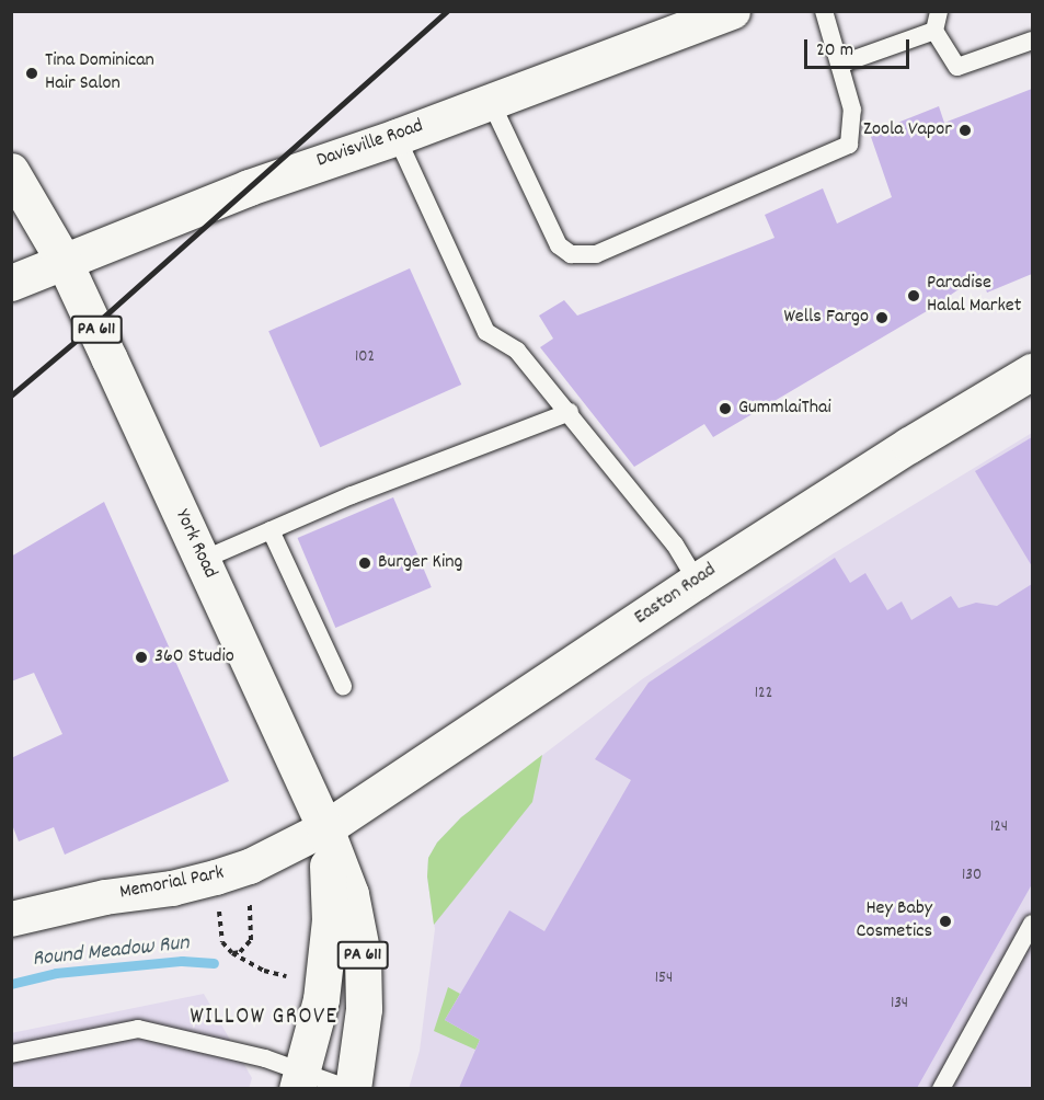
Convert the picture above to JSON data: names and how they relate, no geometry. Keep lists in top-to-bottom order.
{
  "streets": {
    "main road": [
      "Davisville Road",
      "PA 611",
      "York Road",
      "Easton Road"
    ],
    "street": ["Memorial Park"]
  },
  "crossings": [
    ["Davisville Road", "PA 611"],
    ["Davisville Road", "York Road"],
    ["PA 611", "York Road"],
    ["PA 611", "Easton Road"],
    ["PA 611", "Memorial Park"],
    ["York Road", "Easton Road"],
    ["York Road", "Memorial Park"],
    ["Easton Road", "Memorial Park"]
  ],
  "districts": ["WILLOW GROVE"],
  "water": ["Round Meadow Run"],
  "places": [
    "Tina Dominican Hair Salon",
    "Zoola Vapor",
    "Paradise Halal Market",
    "Wells Fargo",
    "GummlaiThai",
    "Burger King",
    "360 Studio",
    "Hey Baby Cosmetics"
  ],
  "house_numbers": [
    "102",
    "122",
    "124",
    "130",
    "154",
    "134"
  ],
  "scale_bar": "20 m"
}
